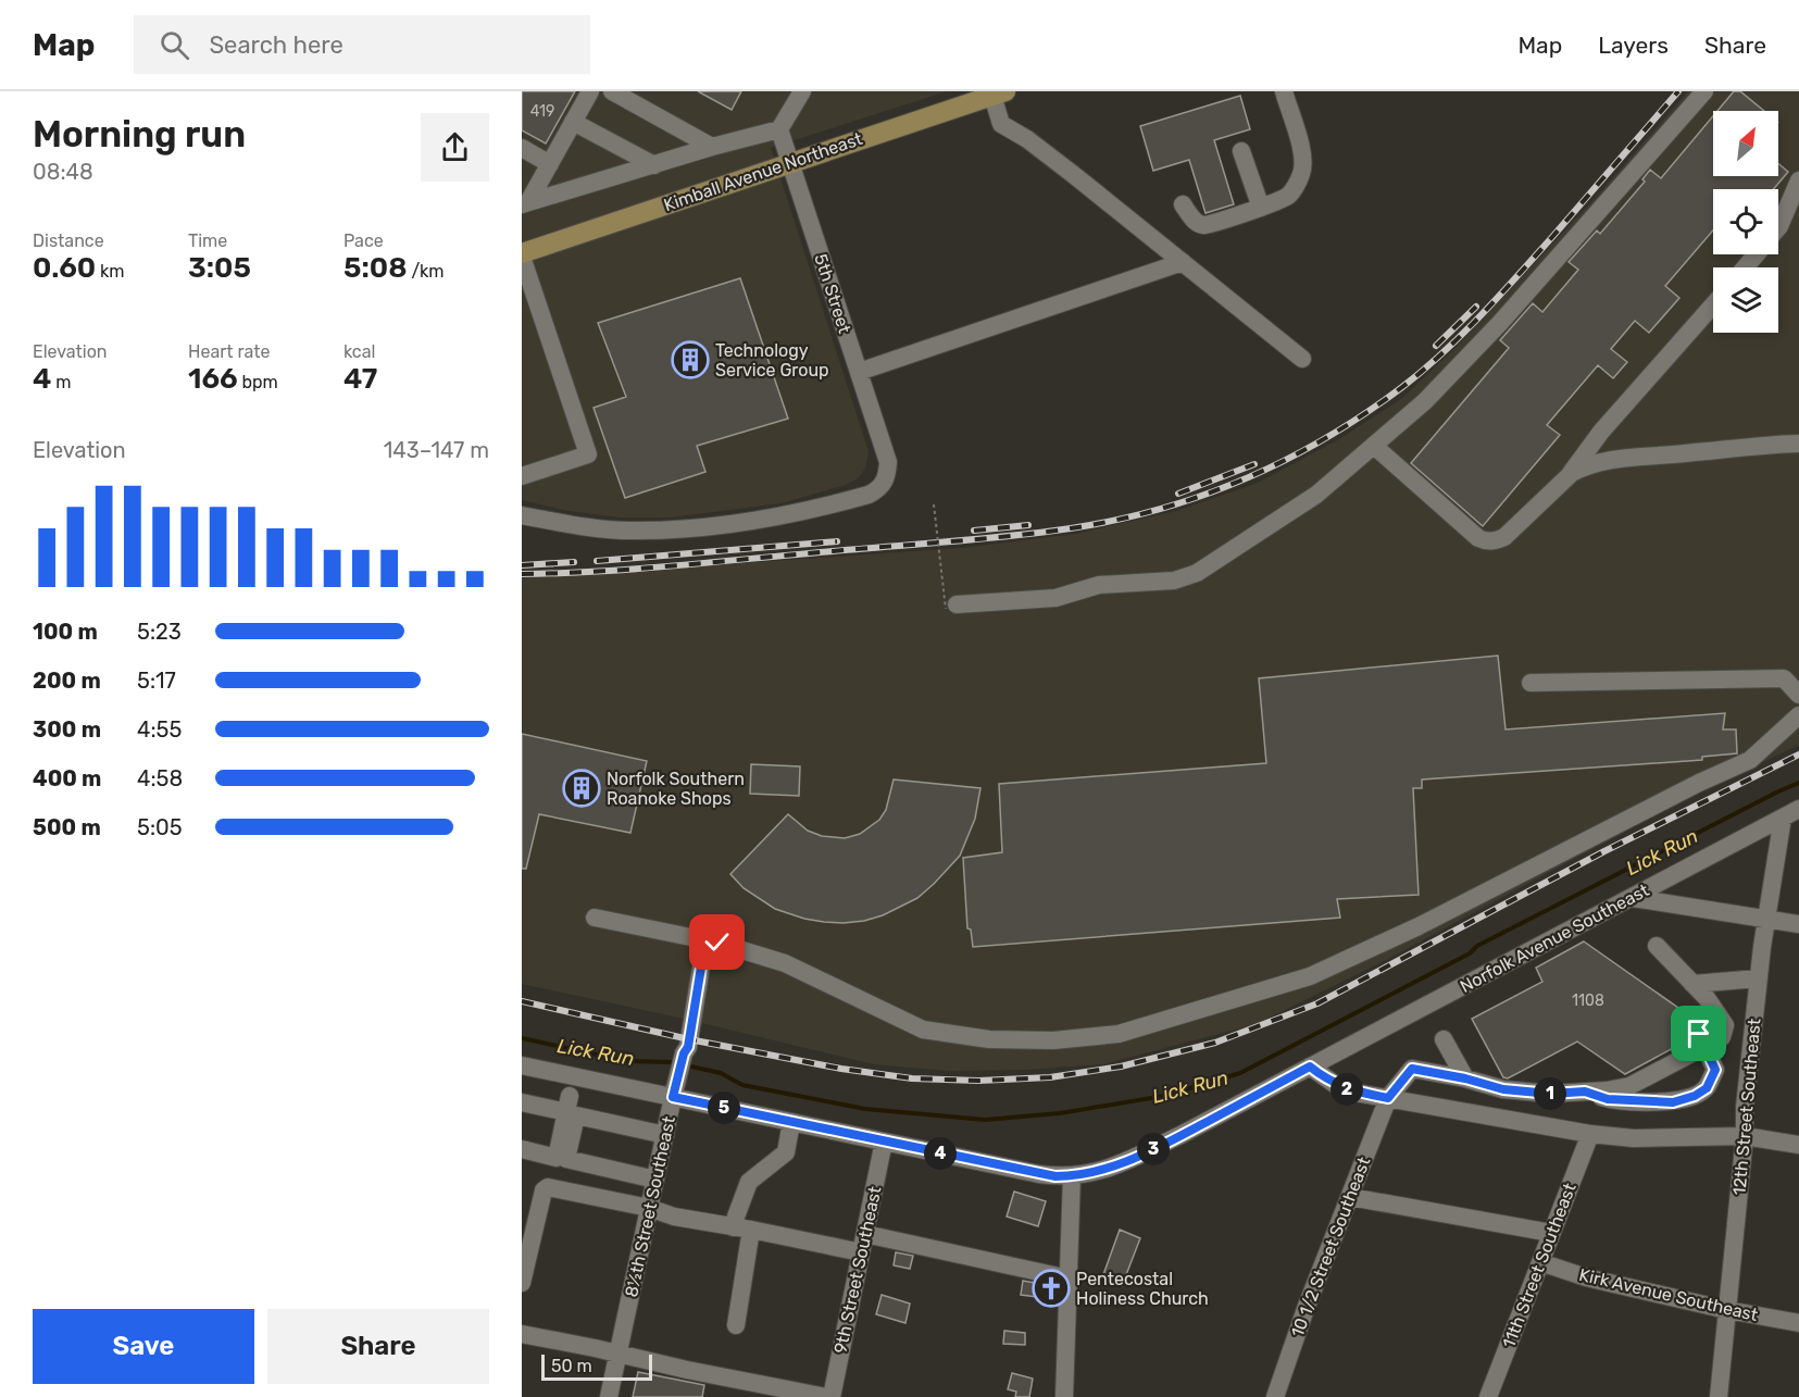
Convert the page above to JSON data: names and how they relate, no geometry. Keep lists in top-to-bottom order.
{
  "streets": {
    "main road": ["Kimball Avenue Northeast"],
    "street": [
      "5th Street",
      "Norfolk Avenue Southeast",
      "12th Street Southeast",
      "8½th Street Southeast",
      "10 1/2 Street Southeast",
      "11th Street Southeast",
      "9th Street Southeast",
      "Kirk Avenue Southeast"
    ]
  },
  "crossings": [
    ["Kimball Avenue Northeast", "5th Street"],
    ["Norfolk Avenue Southeast", "12th Street Southeast"],
    ["Norfolk Avenue Southeast", "8½th Street Southeast"],
    ["Norfolk Avenue Southeast", "9th Street Southeast"],
    ["12th Street Southeast", "Kirk Avenue Southeast"],
    ["11th Street Southeast", "Kirk Avenue Southeast"]
  ],
  "water": ["Lick Run"],
  "places": {
    "building": ["Technology Service Group", "Norfolk Southern Roanoke Shops"],
    "church": ["Pentecostal Holiness Church"]
  },
  "house_numbers": ["419", "1108"],
  "scale_bar": "50 m",
  "north": "top right",
  "page": {
    "header": "Map",
    "search": "Search here",
    "nav": ["Map", "Layers", "Share"],
    "heading": ["Morning run", "08:48"],
    "stats": [
      ["Distance", "0.60 km"],
      ["Time", "3:05"],
      ["Pace", "5:08 /km"],
      ["Elevation", "4 m"],
      ["Heart rate", "166 bpm"],
      ["kcal", "47"]
    ],
    "chart": ["Elevation", "143–147 m"],
    "list": [
      {
        "name": "100 m",
        "note": "5:23"
      },
      {
        "name": "200 m",
        "note": "5:17"
      },
      {
        "name": "300 m",
        "note": "4:55"
      },
      {
        "name": "400 m",
        "note": "4:58"
      },
      {
        "name": "500 m",
        "note": "5:05"
      }
    ],
    "pins": [
      "2",
      "1",
      "5",
      "3",
      "4"
    ],
    "buttons": ["Save", "Share"],
    "scale": "50 m"
  }
}
